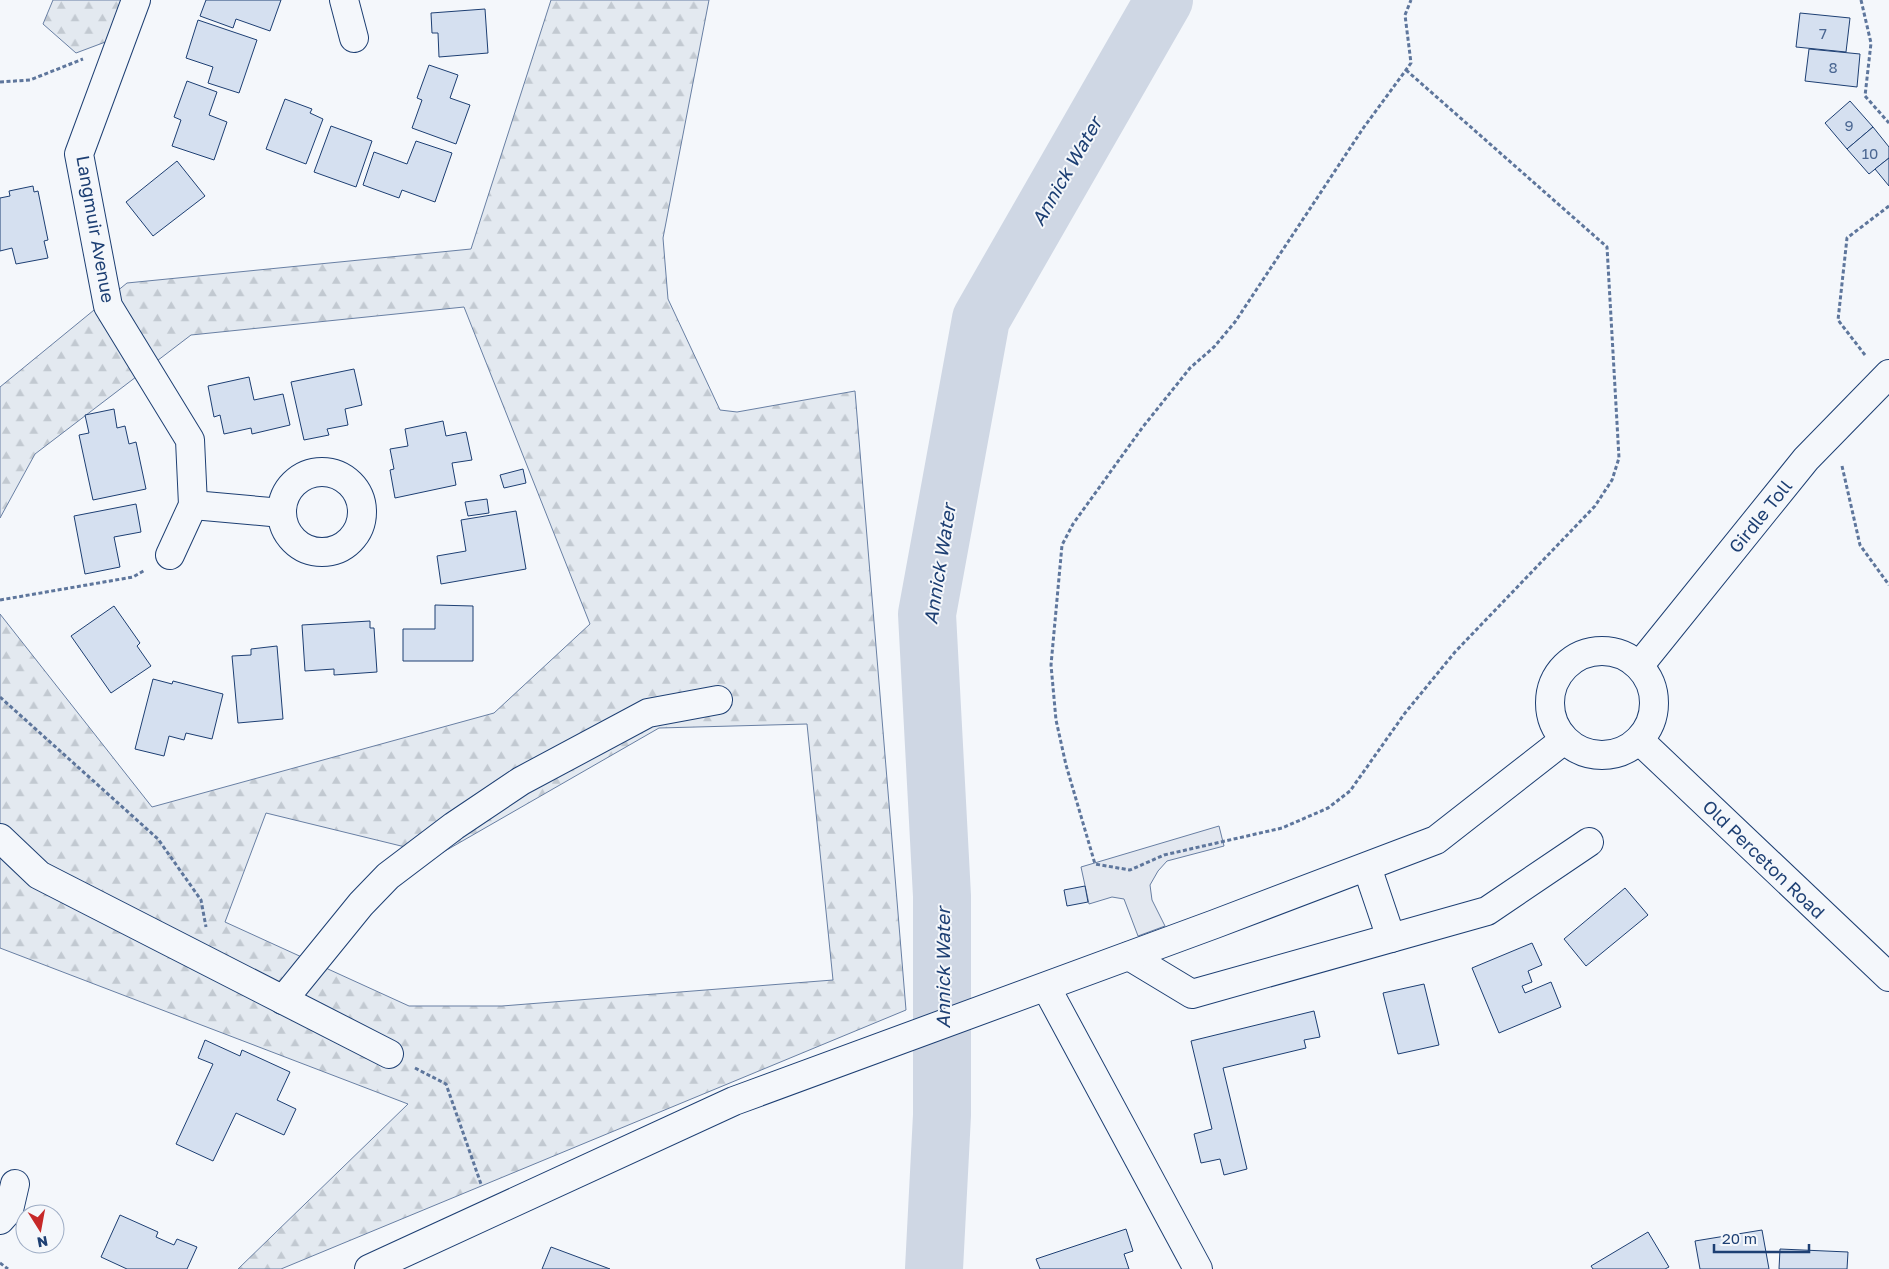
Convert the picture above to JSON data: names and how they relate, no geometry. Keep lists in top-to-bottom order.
{
  "streets": {
    "street": ["Langmuir Avenue", "Girdle Toll", "Old Perceton Road"]
  },
  "crossings": [
    ["Girdle Toll", "Old Perceton Road"]
  ],
  "water": ["Annick Water"],
  "house_numbers": [
    "7",
    "8",
    "9",
    "10"
  ],
  "scale_bar": "20 m",
  "north": "bottom"
}
